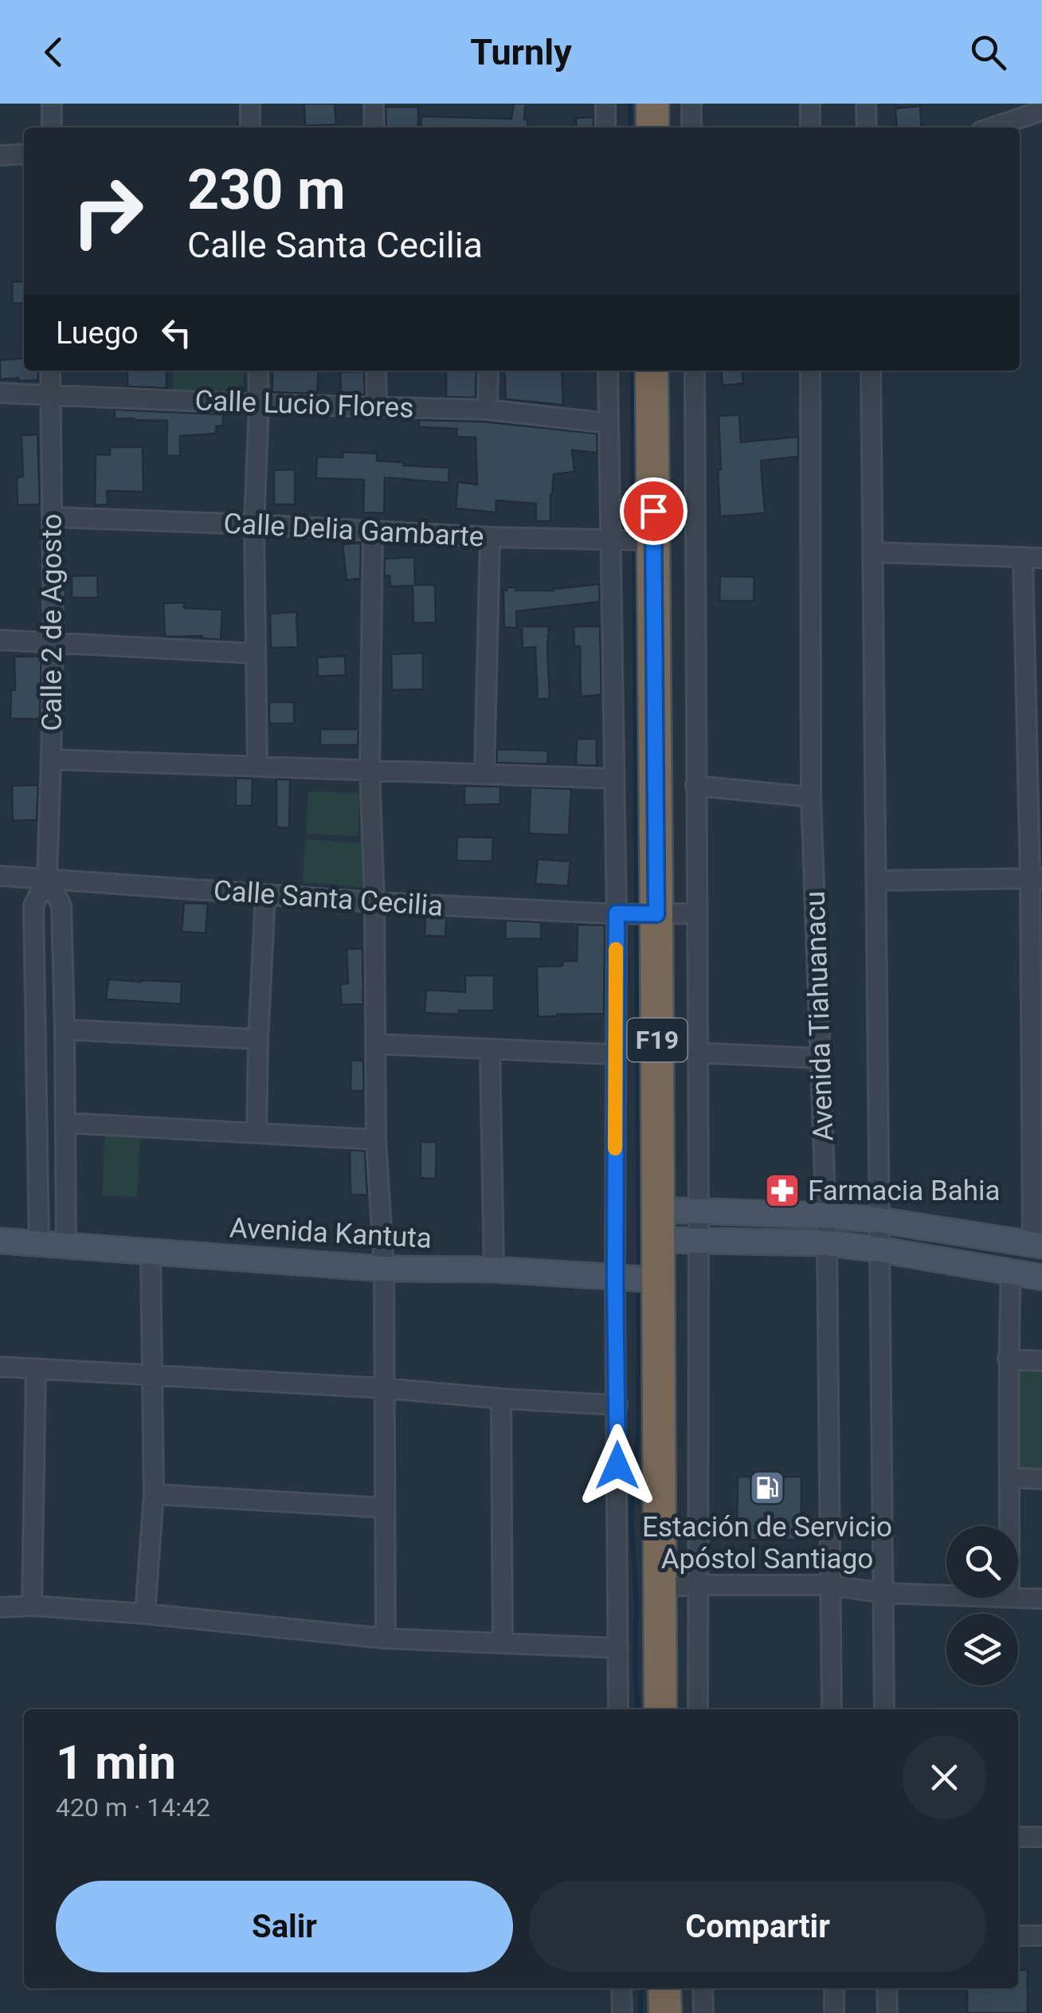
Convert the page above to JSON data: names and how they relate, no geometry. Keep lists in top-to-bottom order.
{
  "streets": {
    "highway": ["F19"],
    "main road": ["Avenida Kantuta"],
    "street": [
      "Calle Lucio Flores",
      "Calle Delia Gambarte",
      "Calle 2 de Agosto",
      "Calle Santa Cecilia",
      "Avenida Tiahuanacu"
    ]
  },
  "crossings": [
    ["Calle Lucio Flores", "Calle 2 de Agosto"],
    ["Calle Delia Gambarte", "Calle 2 de Agosto"],
    ["Calle Delia Gambarte", "F19"],
    ["Calle 2 de Agosto", "Calle Santa Cecilia"],
    ["Calle 2 de Agosto", "Avenida Kantuta"],
    ["Calle Santa Cecilia", "F19"],
    ["F19", "Avenida Kantuta"]
  ],
  "places": {
    "pharmacy": ["Farmacia Bahia"],
    "fuel station": ["Estación de Servicio Apóstol Santiago"]
  },
  "page": {
    "header": "Turnly",
    "turn": ["230 m", "Calle Santa Cecilia"],
    "then": "Luego",
    "heading": ["1 min", "420 m · 14:42"],
    "buttons": ["Salir", "Compartir"]
  }
}
